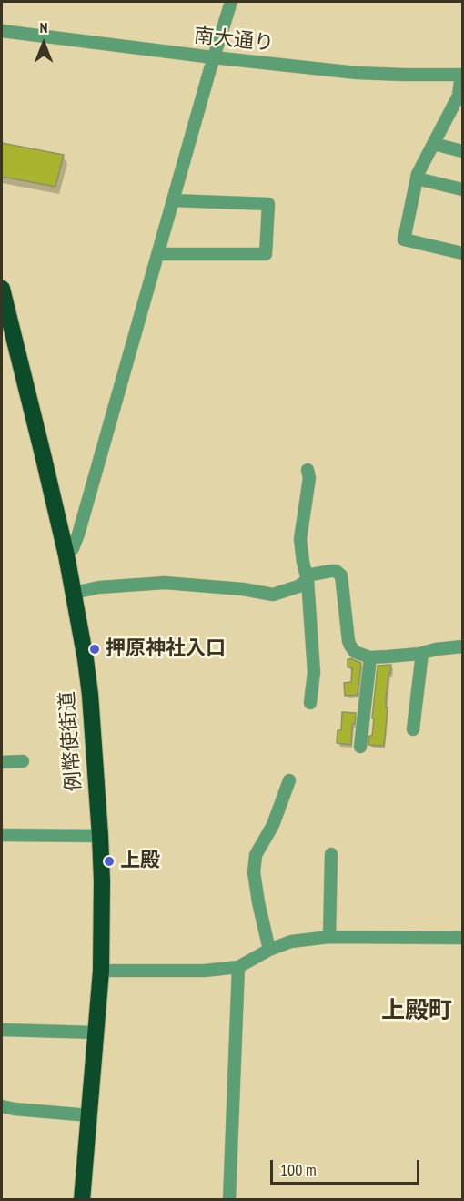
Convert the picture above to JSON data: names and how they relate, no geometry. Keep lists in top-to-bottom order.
{
  "streets": {
    "highway": ["例幣使街道"],
    "street": ["南大通り"]
  },
  "districts": ["上殿町"],
  "places": ["押原神社入口", "上殿"],
  "scale_bar": "100 m",
  "north": "top"
}
